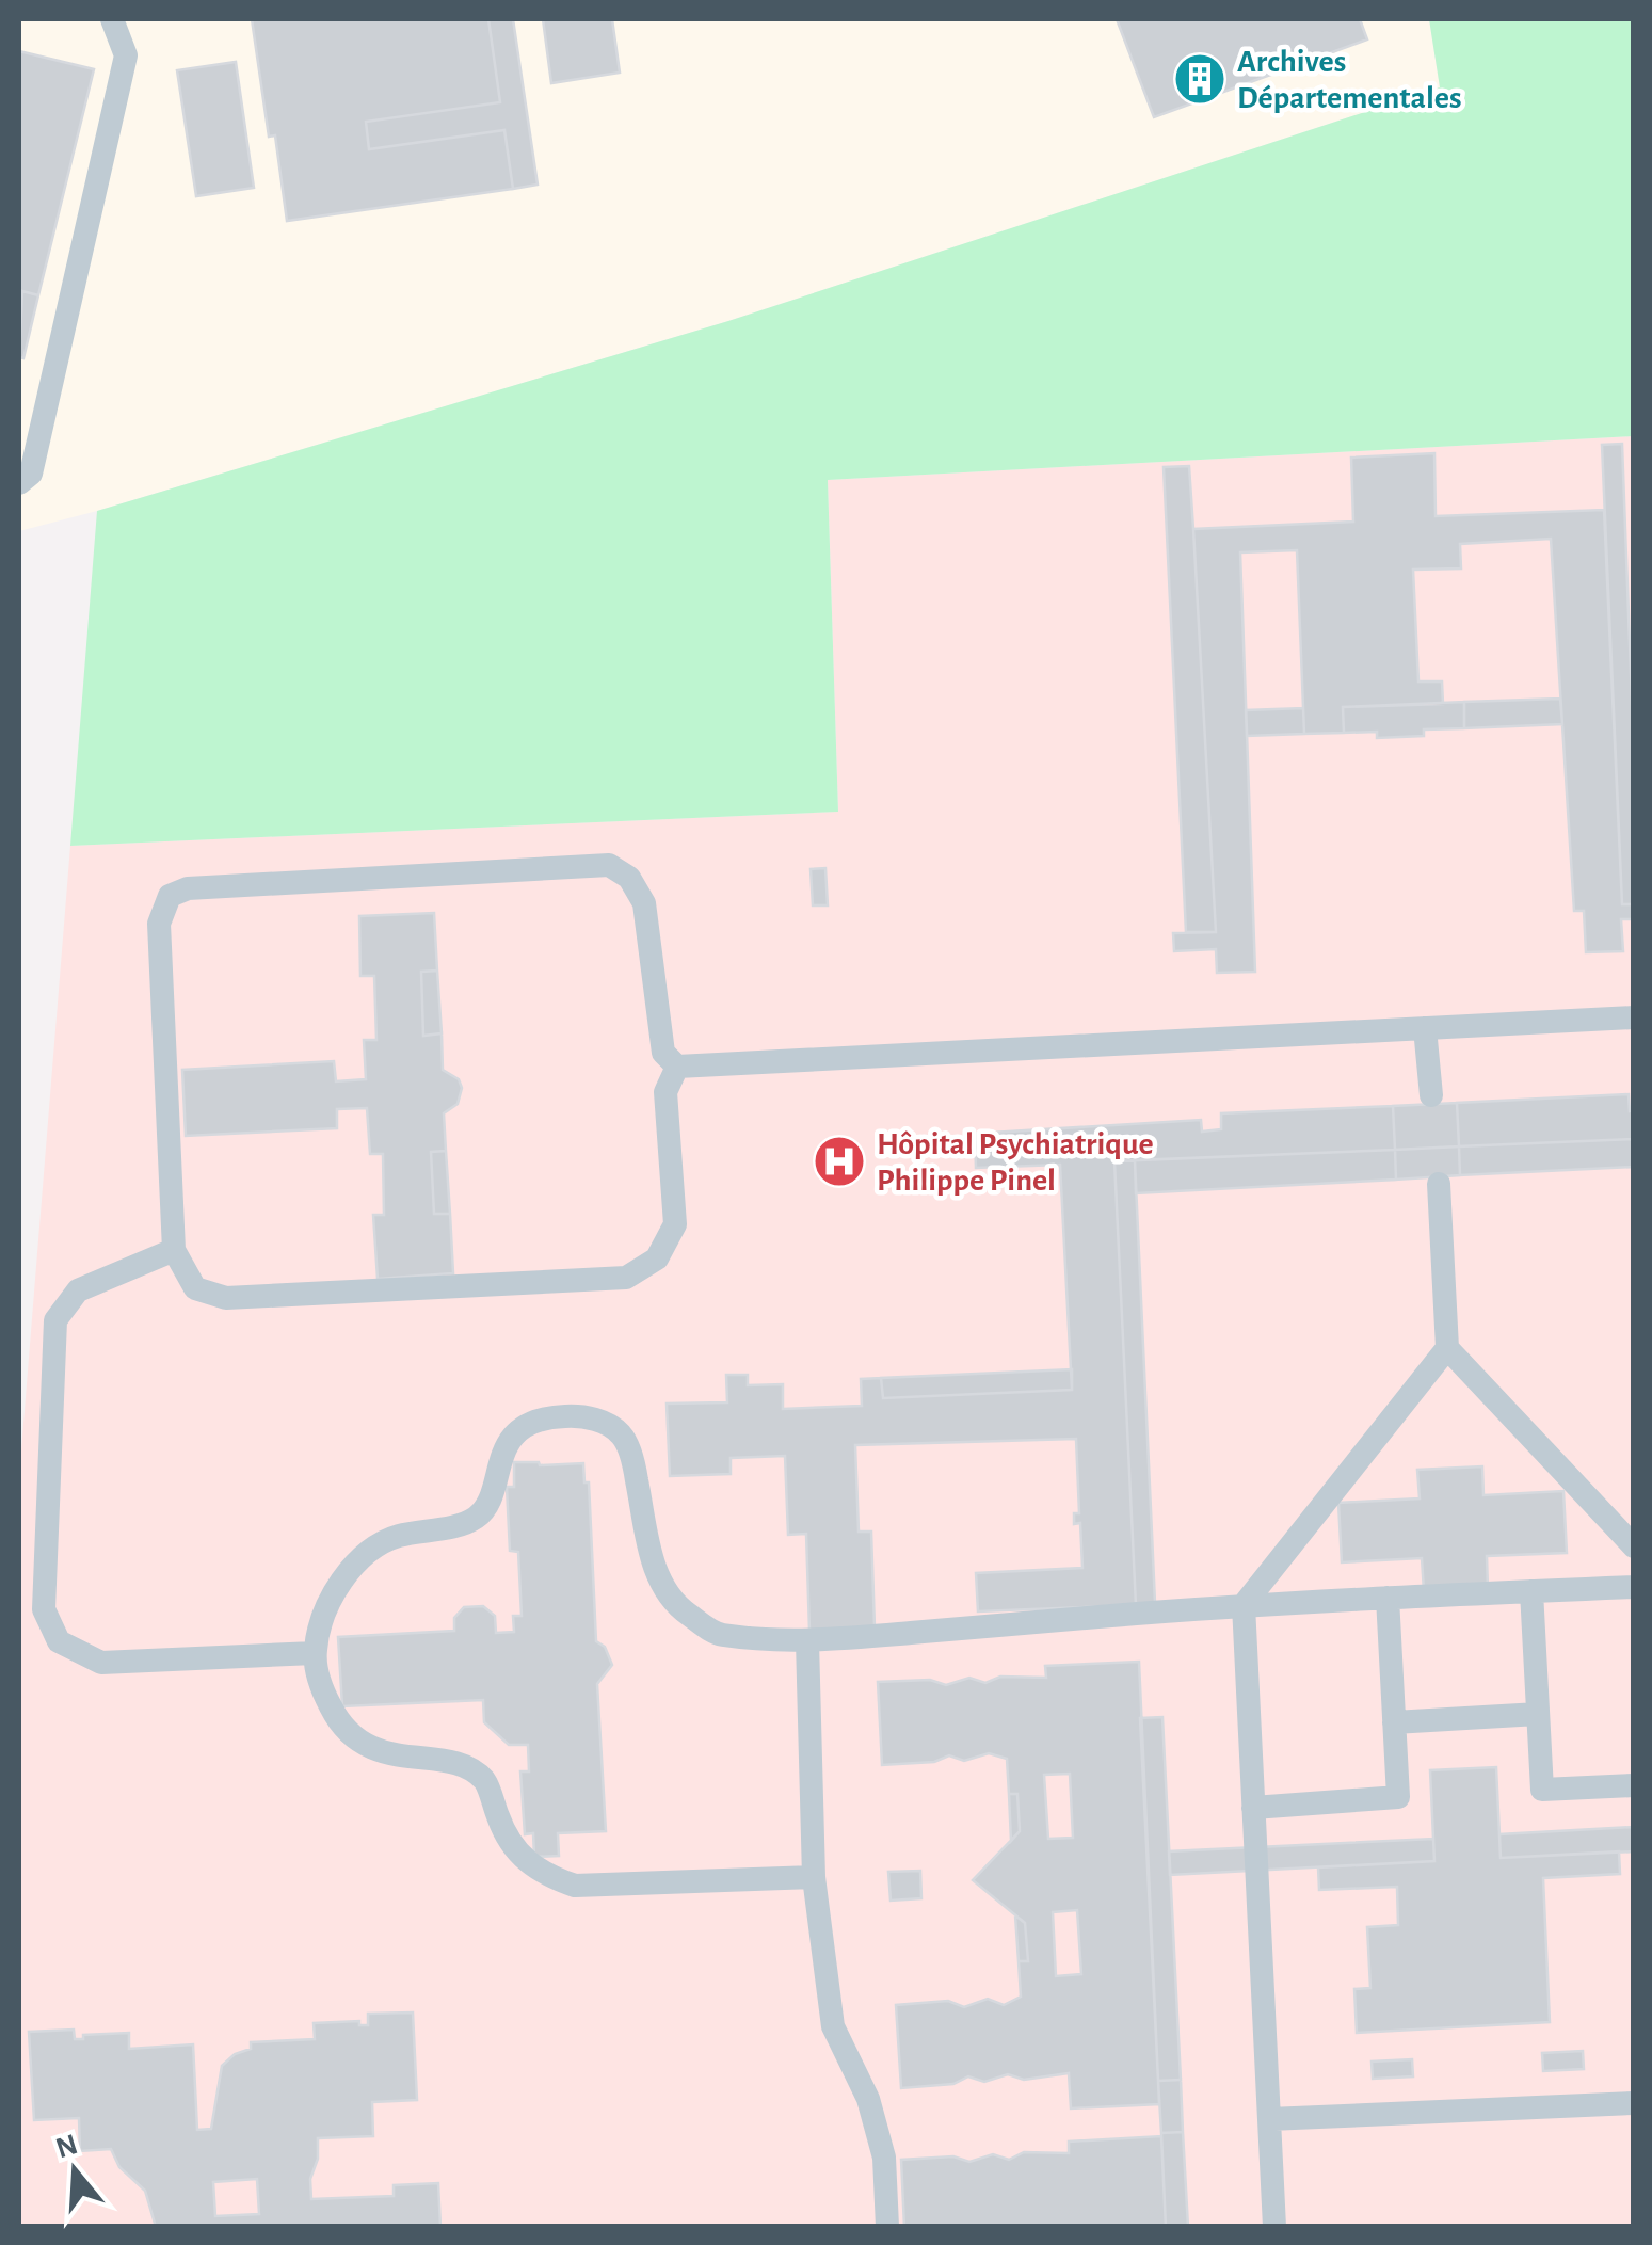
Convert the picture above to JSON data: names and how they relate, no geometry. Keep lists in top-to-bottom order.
{
  "places": {
    "building": ["Archives Départementales"],
    "hospital": ["Hôpital Psychiatrique Philippe Pinel"]
  },
  "north": "top"
}
